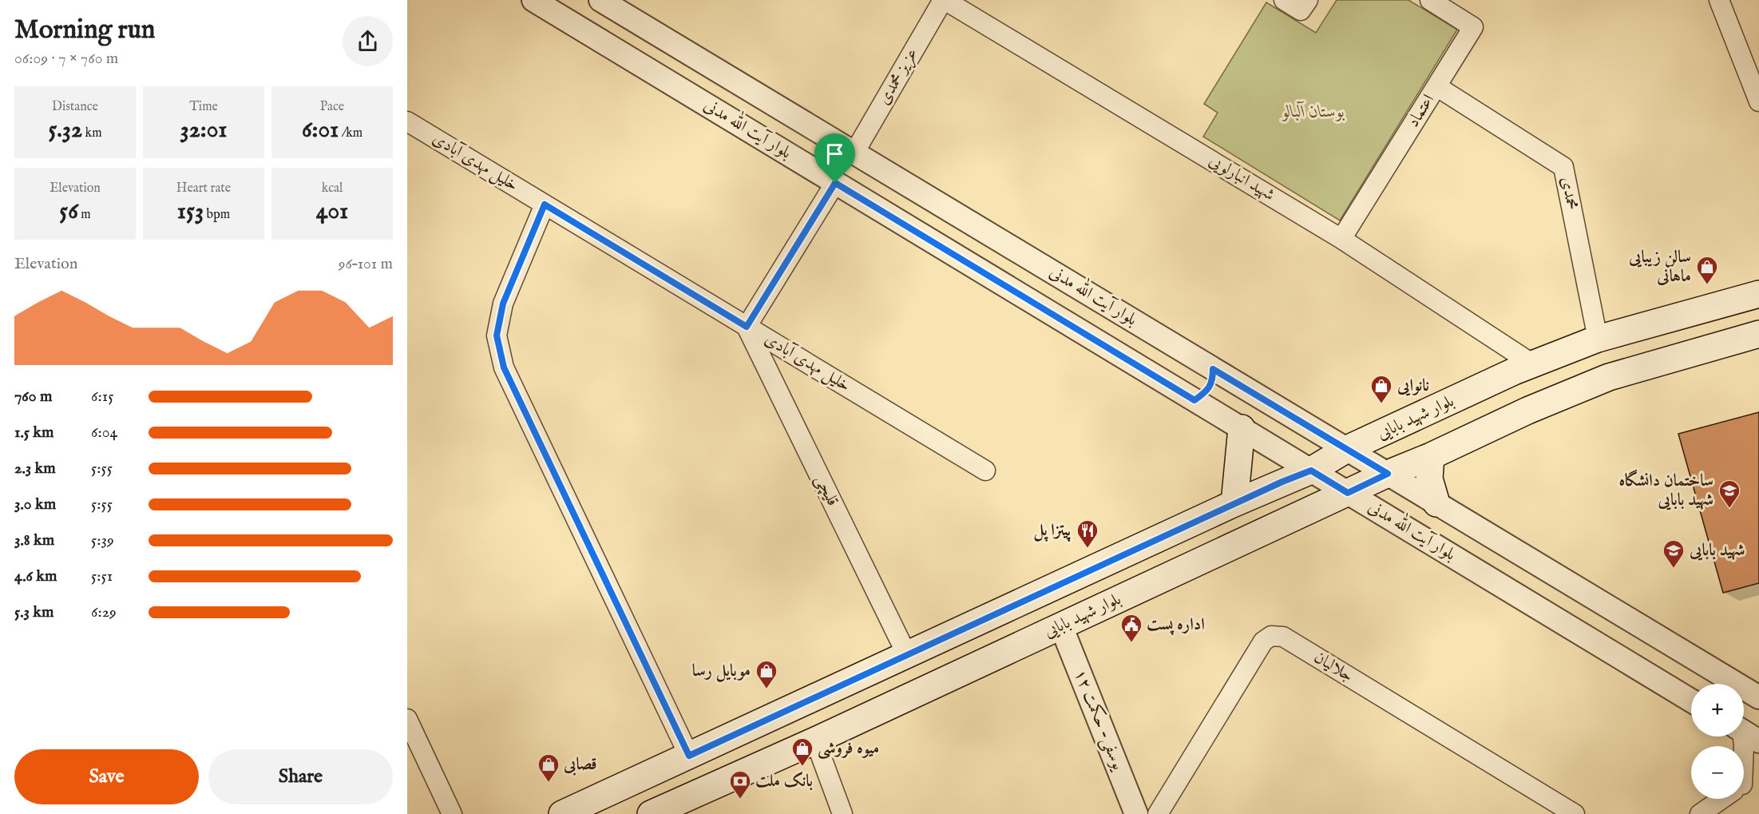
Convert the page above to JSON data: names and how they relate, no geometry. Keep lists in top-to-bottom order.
{
  "streets": {
    "main road": ["بلوار شهید بابایی"],
    "street": [
      "عزیز محمدی",
      "اعتماد",
      "بلوار آیت الله مدنی",
      "خلیل مهدی آبادی",
      "شهید انبارلویی",
      "محمدی",
      "قلیچی",
      "جلالیان",
      "یوسفی- حکمت ۱۲"
    ]
  },
  "crossings": [
    ["عزیز محمدی", "بلوار آیت الله مدنی"],
    ["عزیز محمدی", "شهید انبارلویی"],
    ["اعتماد", "شهید انبارلویی"],
    ["اعتماد", "محمدی"],
    ["بلوار آیت الله مدنی", "بلوار شهید بابایی"],
    ["خلیل مهدی آبادی", "قلیچی"],
    ["شهید انبارلویی", "بلوار شهید بابایی"],
    ["محمدی", "بلوار شهید بابایی"],
    ["بلوار شهید بابایی", "قلیچی"],
    ["بلوار شهید بابایی", "یوسفی- حکمت ۱۲"]
  ],
  "parks": ["بوستان آلبالو"],
  "places": {
    "shop": [
      "سالن زیبایی ماهانی",
      "نانوایی",
      "موبایل رسا",
      "میوه فروشی",
      "قصابی"
    ],
    "school or university": ["ساختمان دانشگاه شهید بابایی", "شهید بابایی"],
    "restaurant": ["پیتزا پل"],
    "public building": ["اداره پست"],
    "bank": ["بانک ملت"]
  },
  "page": {
    "heading": ["Morning run", "06:09 · 7 × 760 m"],
    "stats": [
      ["Distance", "5.32 km"],
      ["Time", "32:01"],
      ["Pace", "6:01 /km"],
      ["Elevation", "56 m"],
      ["Heart rate", "153 bpm"],
      ["kcal", "401"]
    ],
    "chart": ["Elevation", "96–101 m"],
    "list": [
      {
        "name": "760 m",
        "note": "6:15"
      },
      {
        "name": "1.5 km",
        "note": "6:04"
      },
      {
        "name": "2.3 km",
        "note": "5:55"
      },
      {
        "name": "3.0 km",
        "note": "5:55"
      },
      {
        "name": "3.8 km",
        "note": "5:39"
      },
      {
        "name": "4.6 km",
        "note": "5:51"
      },
      {
        "name": "5.3 km",
        "note": "6:29"
      }
    ],
    "map_buttons": ["+", "−"],
    "buttons": ["Save", "Share"]
  }
}
